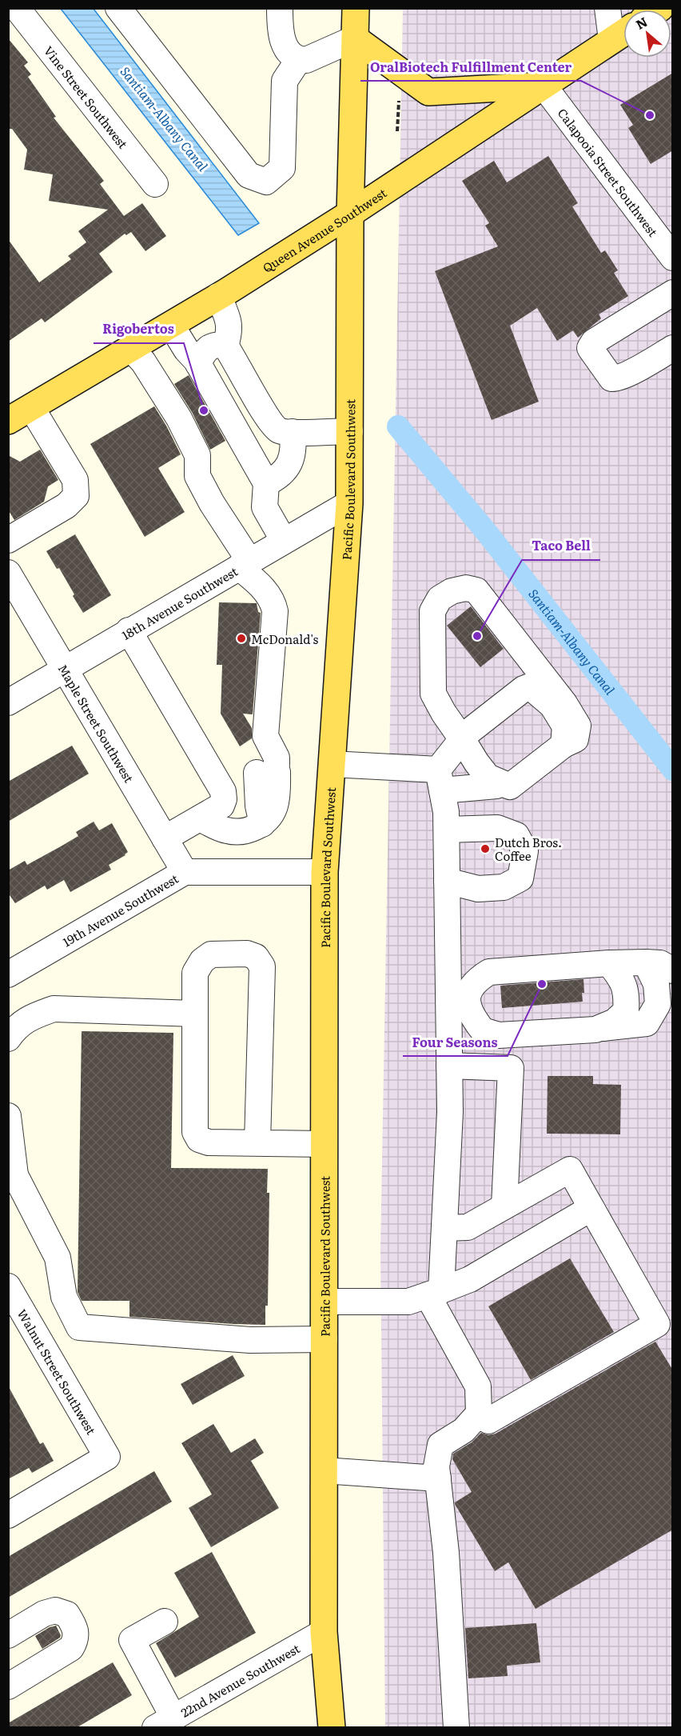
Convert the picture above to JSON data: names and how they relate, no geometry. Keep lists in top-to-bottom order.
{
  "streets": {
    "main road": ["Queen Avenue Southwest", "Pacific Boulevard Southwest"],
    "street": [
      "Vine Street Southwest",
      "Calapooia Street Southwest",
      "18th Avenue Southwest",
      "Maple Street Southwest",
      "19th Avenue Southwest",
      "Walnut Street Southwest",
      "22nd Avenue Southwest"
    ]
  },
  "crossings": [
    ["Calapooia Street Southwest", "Queen Avenue Southwest"],
    ["Queen Avenue Southwest", "Pacific Boulevard Southwest"],
    ["Pacific Boulevard Southwest", "18th Avenue Southwest"],
    ["Pacific Boulevard Southwest", "19th Avenue Southwest"],
    ["Pacific Boulevard Southwest", "22nd Avenue Southwest"],
    ["18th Avenue Southwest", "Maple Street Southwest"],
    ["Maple Street Southwest", "19th Avenue Southwest"]
  ],
  "water": ["Santiam-Albany Canal"],
  "places": [
    "OralBiotech Fulfillment Center",
    "Rigobertos",
    "Taco Bell",
    "McDonald's",
    "Dutch Bros. Coffee",
    "Four Seasons"
  ],
  "north": "top left"
}
